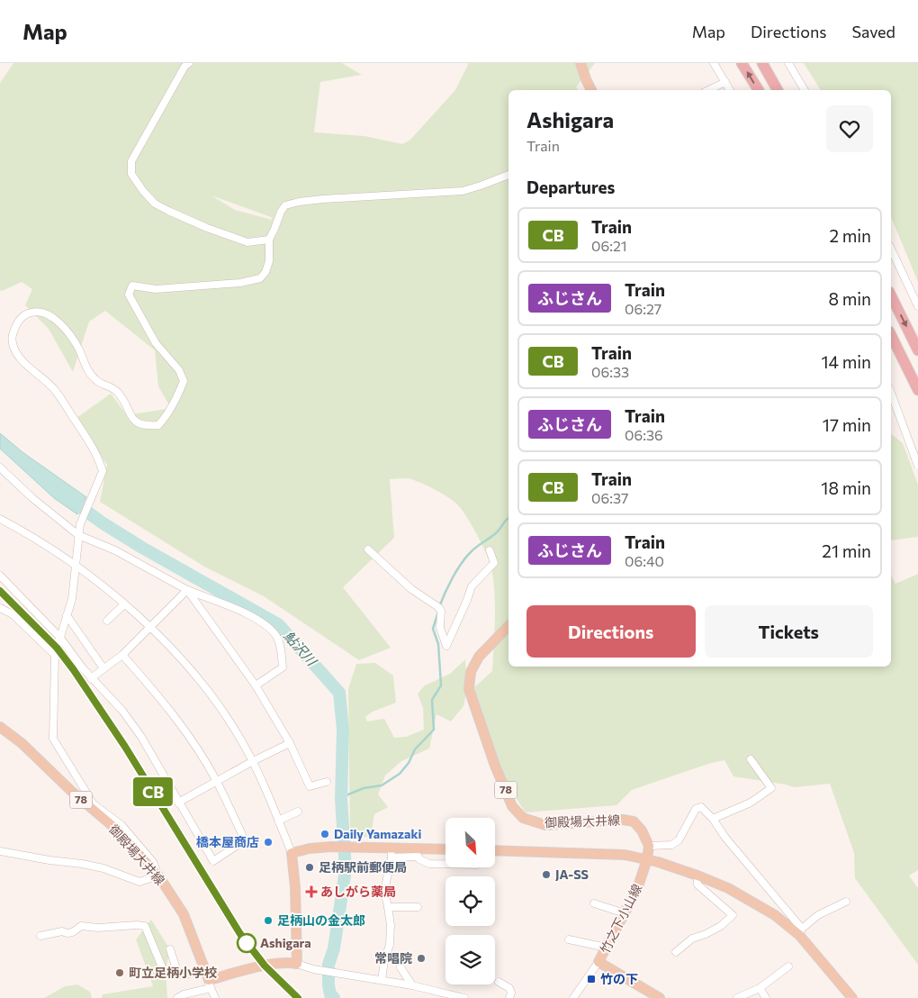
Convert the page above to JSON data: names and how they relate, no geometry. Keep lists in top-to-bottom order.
{
  "streets": {
    "main road": ["78", "御殿場大井線", "竹之下小山線"]
  },
  "water": ["鮎沢川"],
  "places": {
    "other": [
      "Daily Yamazaki",
      "橋本屋商店",
      "足柄駅前郵便局",
      "JA-SS",
      "足柄山の金太郎",
      "Ashigara",
      "常唱院",
      "町立足柄小学校"
    ],
    "health": ["あしがら薬局"],
    "transit": ["竹の下"]
  },
  "north": "bottom right",
  "page": {
    "header": "Map",
    "nav": ["Map", "Directions", "Saved"],
    "on_map": "CB",
    "heading": [
      ["Ashigara", "Train"],
      "Departures"
    ],
    "list": [
      {
        "mark": "CB",
        "name": "Train",
        "note": "06:21",
        "value": "2 min"
      },
      {
        "mark": "ふじさん",
        "name": "Train",
        "note": "06:27",
        "value": "8 min"
      },
      {
        "mark": "CB",
        "name": "Train",
        "note": "06:33",
        "value": "14 min"
      },
      {
        "mark": "ふじさん",
        "name": "Train",
        "note": "06:36",
        "value": "17 min"
      },
      {
        "mark": "CB",
        "name": "Train",
        "note": "06:37",
        "value": "18 min"
      },
      {
        "mark": "ふじさん",
        "name": "Train",
        "note": "06:40",
        "value": "21 min"
      }
    ],
    "buttons": ["Directions", "Tickets"]
  }
}
